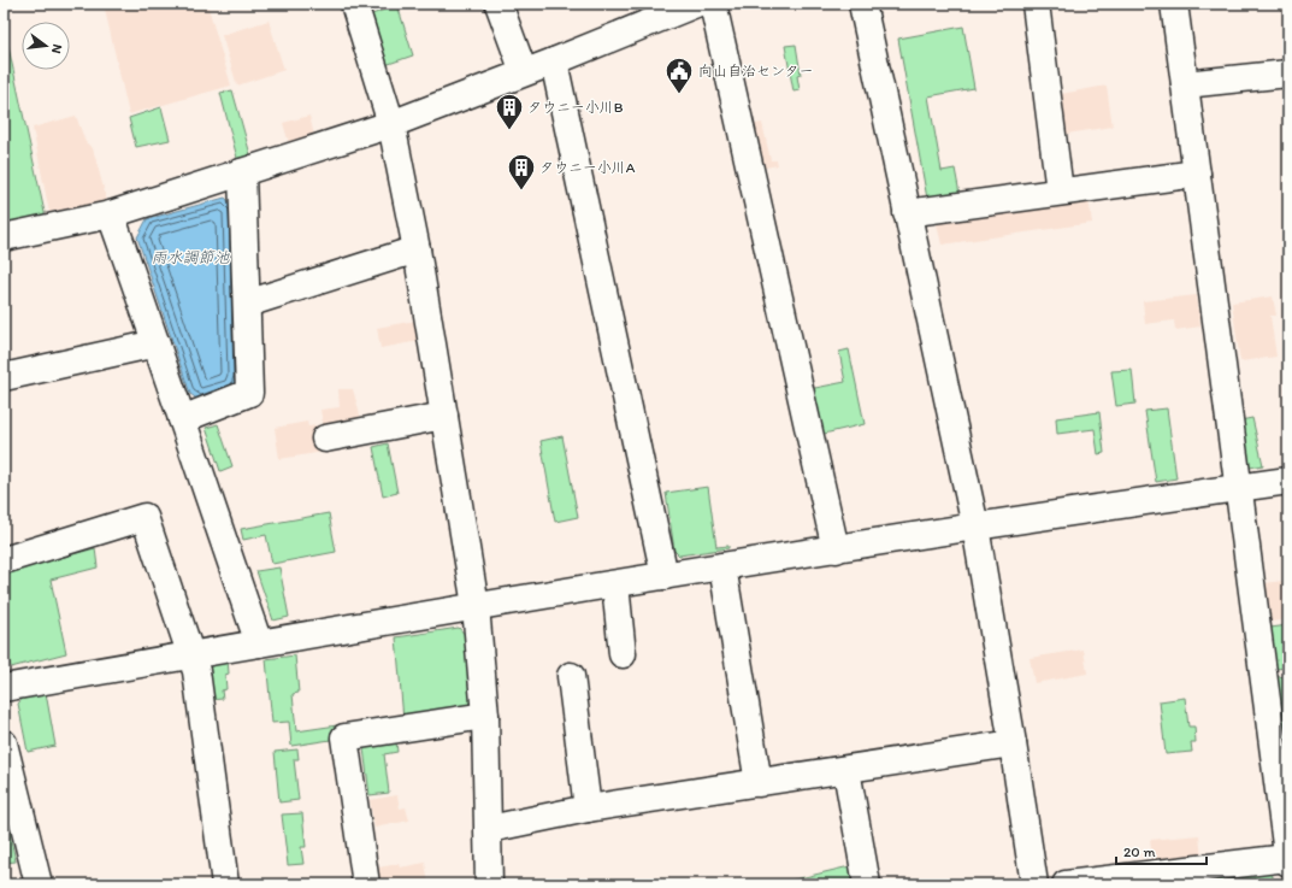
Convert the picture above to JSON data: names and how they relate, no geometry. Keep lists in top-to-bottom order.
{
  "water": ["雨水調節池"],
  "places": {
    "public building": ["向山自治センター"],
    "building": ["タウニー小川B", "タウニー小川A"]
  },
  "scale_bar": "20 m",
  "north": "right"
}
